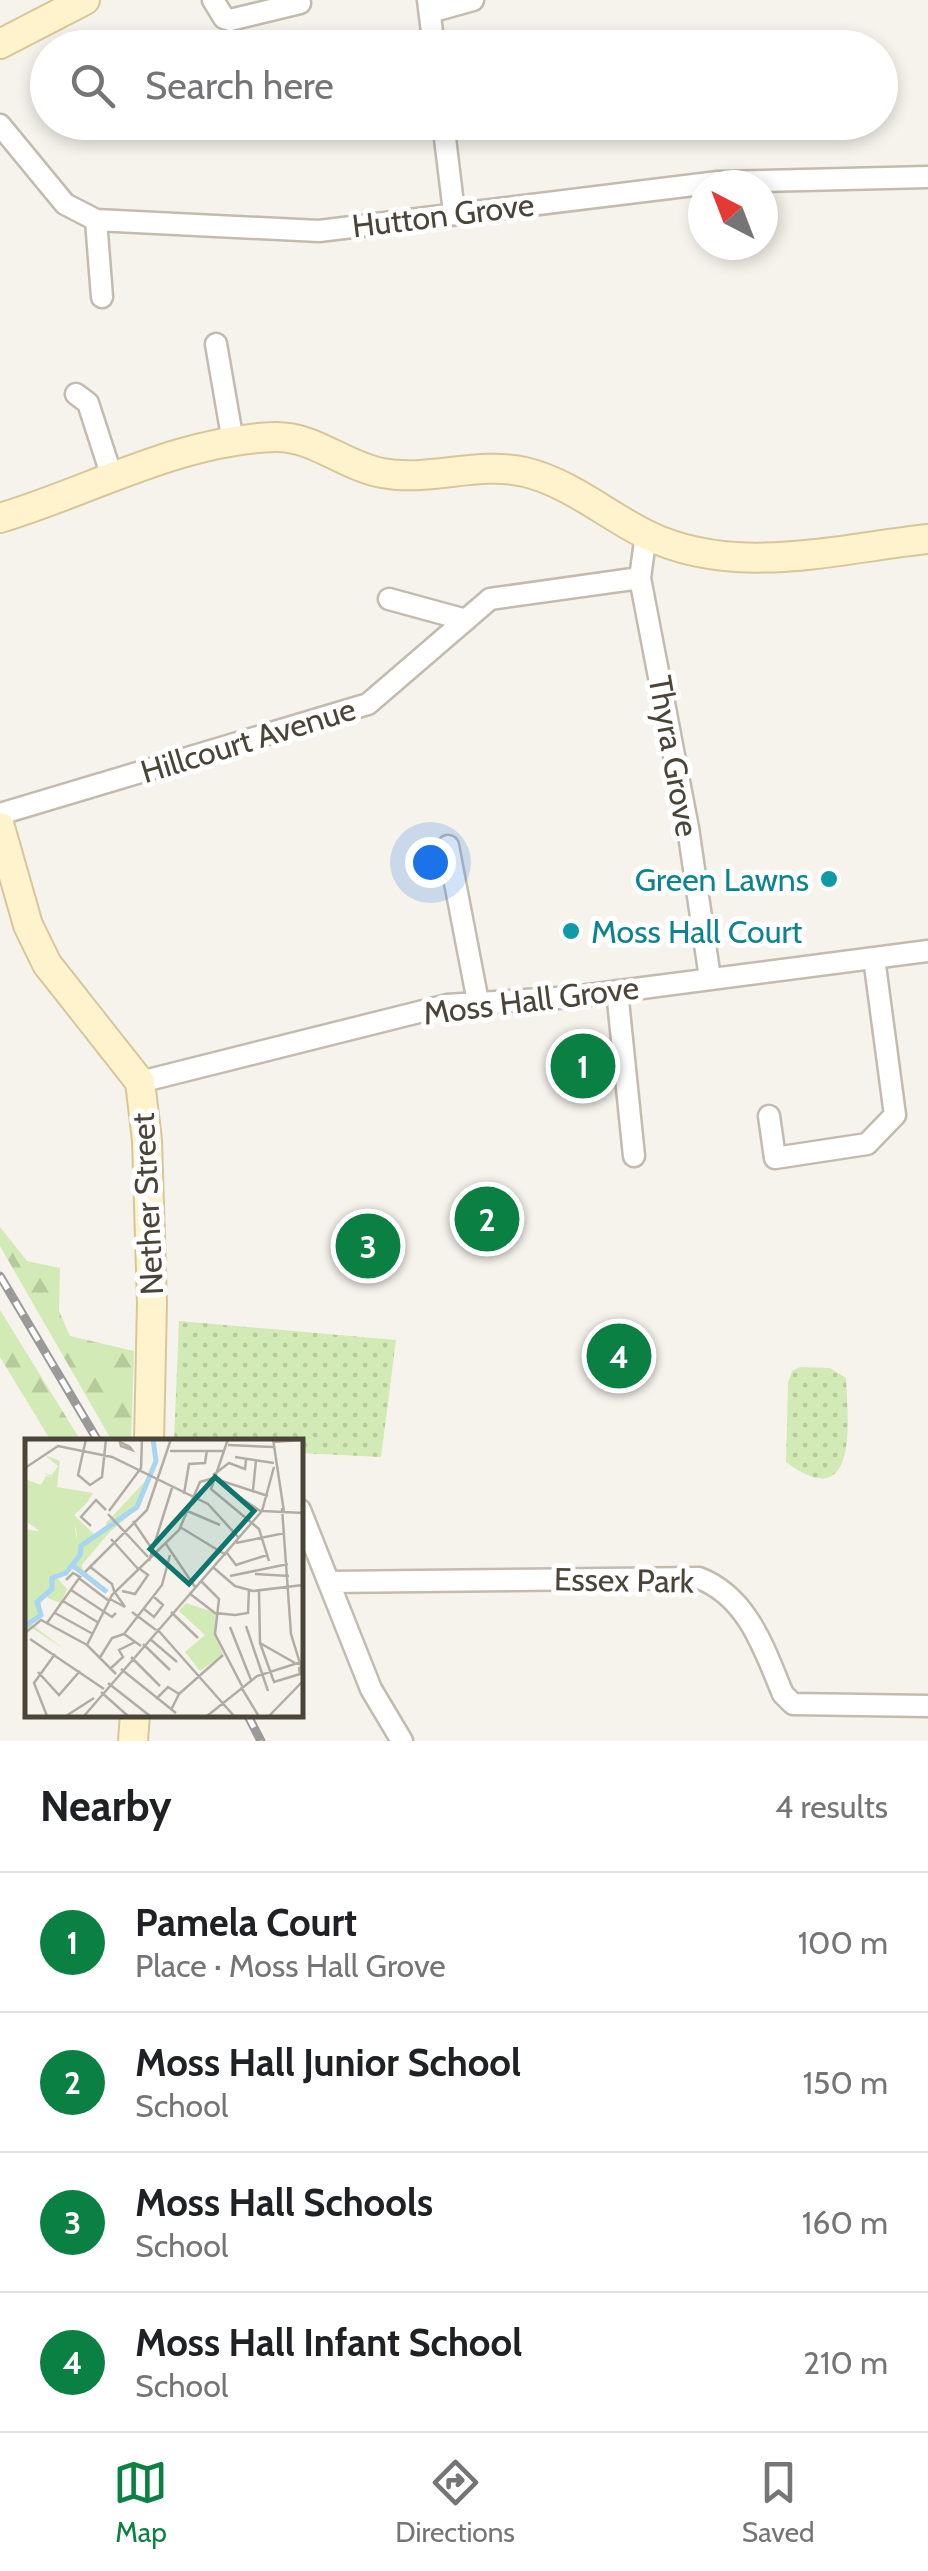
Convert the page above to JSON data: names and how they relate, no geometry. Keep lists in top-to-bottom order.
{
  "streets": {
    "street": [
      "Hutton Grove",
      "Hillcourt Avenue",
      "Thyra Grove",
      "Moss Hall Grove",
      "Nether Street",
      "Essex Park"
    ]
  },
  "crossings": [
    ["Hillcourt Avenue", "Thyra Grove"],
    ["Thyra Grove", "Moss Hall Grove"],
    ["Moss Hall Grove", "Nether Street"]
  ],
  "places": ["Green Lawns", "Moss Hall Court"],
  "north": "top left",
  "page": {
    "search": "Search here",
    "pins": [
      "1",
      "2",
      "3",
      "4"
    ],
    "heading": ["Nearby", "4 results"],
    "list": [
      {
        "mark": "1",
        "name": "Pamela Court",
        "note": "Place · Moss Hall Grove",
        "value": "100 m"
      },
      {
        "mark": "2",
        "name": "Moss Hall Junior School",
        "note": "School",
        "value": "150 m"
      },
      {
        "mark": "3",
        "name": "Moss Hall Schools",
        "note": "School",
        "value": "160 m"
      },
      {
        "mark": "4",
        "name": "Moss Hall Infant School",
        "note": "School",
        "value": "210 m"
      }
    ],
    "nav": ["Map", "Directions", "Saved"]
  }
}
